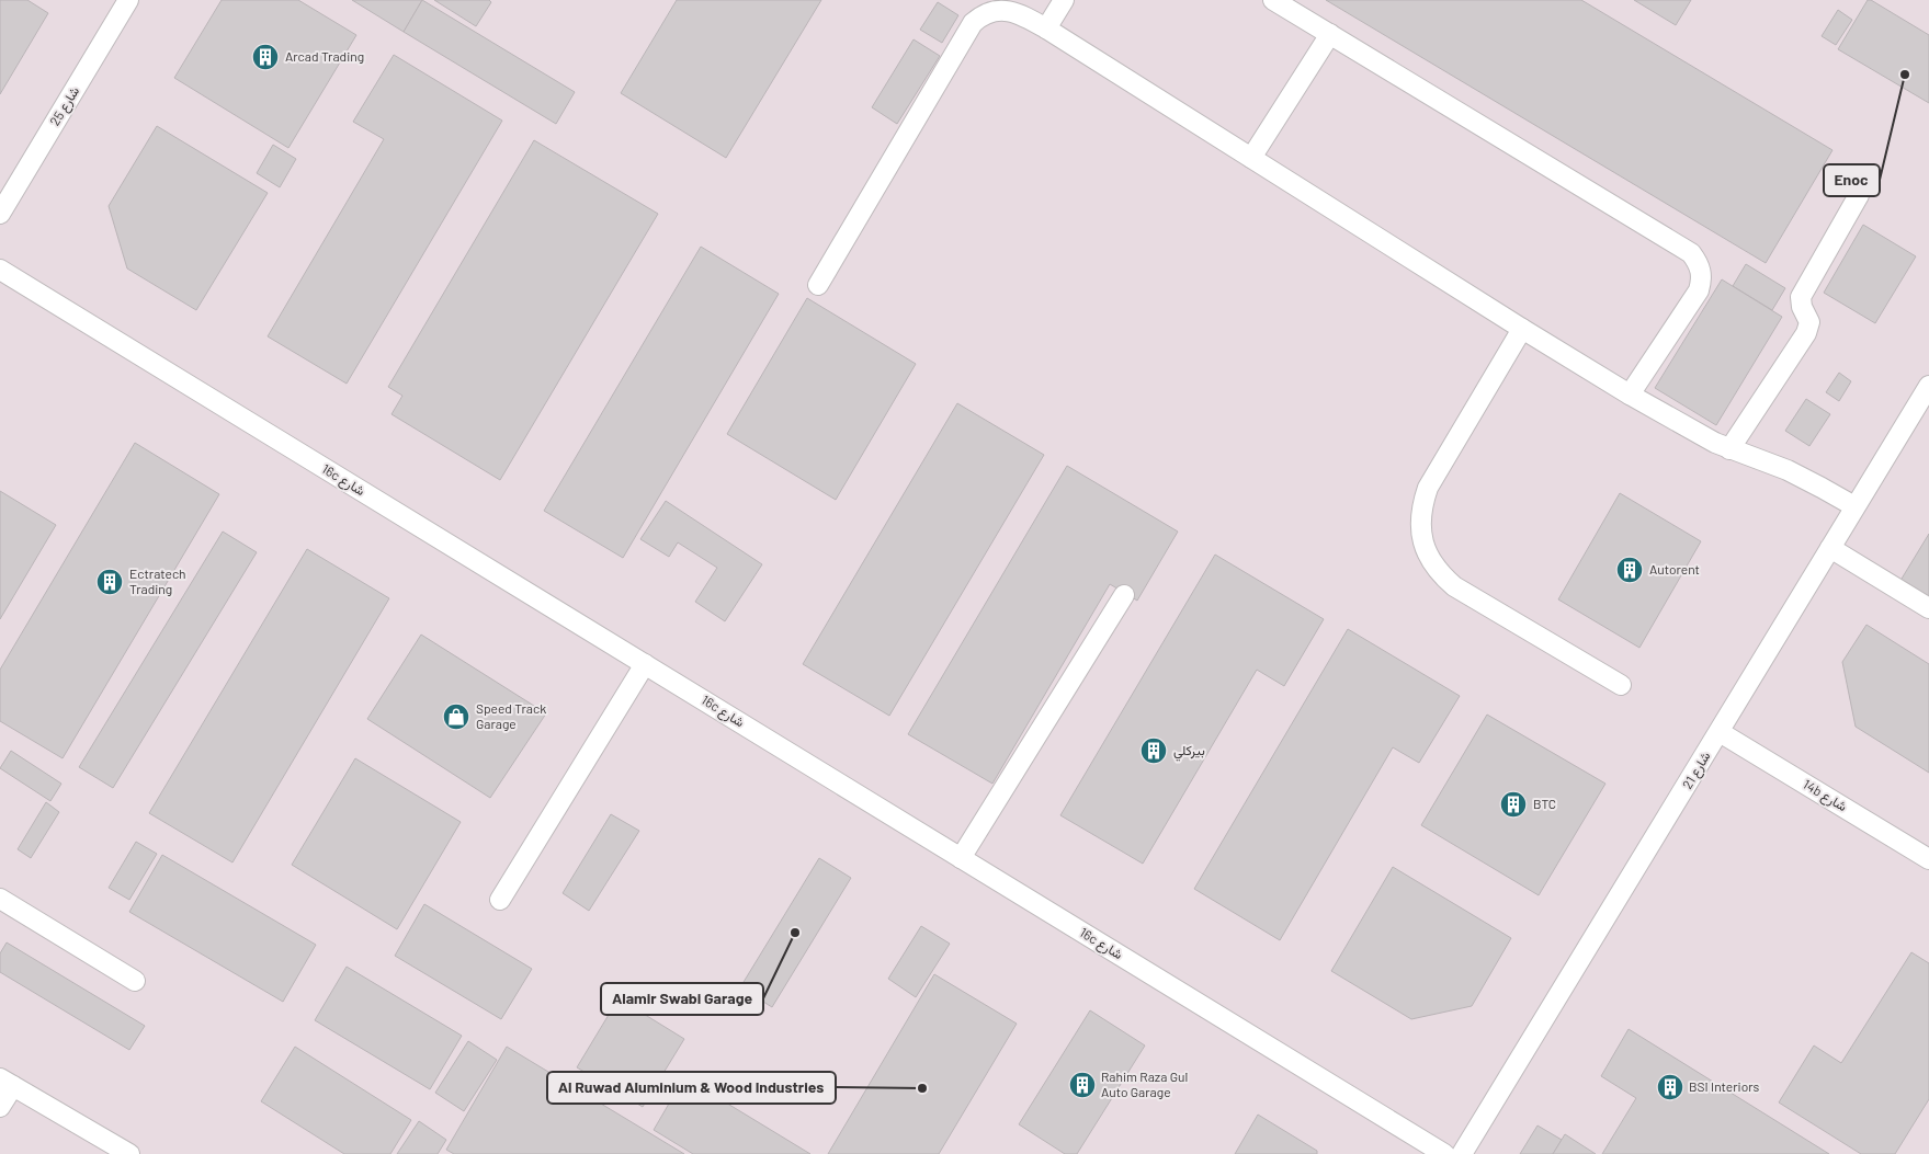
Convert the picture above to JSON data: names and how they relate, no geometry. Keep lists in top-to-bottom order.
{
  "streets": {
    "lane": [
      "شارع 25",
      "16c شارع",
      "شارع 21",
      "14b شارع"
    ]
  },
  "crossings": [
    ["شارع 21", "14b شارع"]
  ],
  "places": {
    "building": [
      "Arcad Trading",
      "Autorent",
      "Ectratech Trading",
      "بيركلي",
      "BTC",
      "Rahim Raza Gul Auto Garage",
      "BSI Interiors"
    ],
    "other": ["Enoc", "Alamir Swabi Garage", "Al Ruwad Aluminium & Wood Industries"],
    "shop": ["Speed Track Garage"]
  }
}
